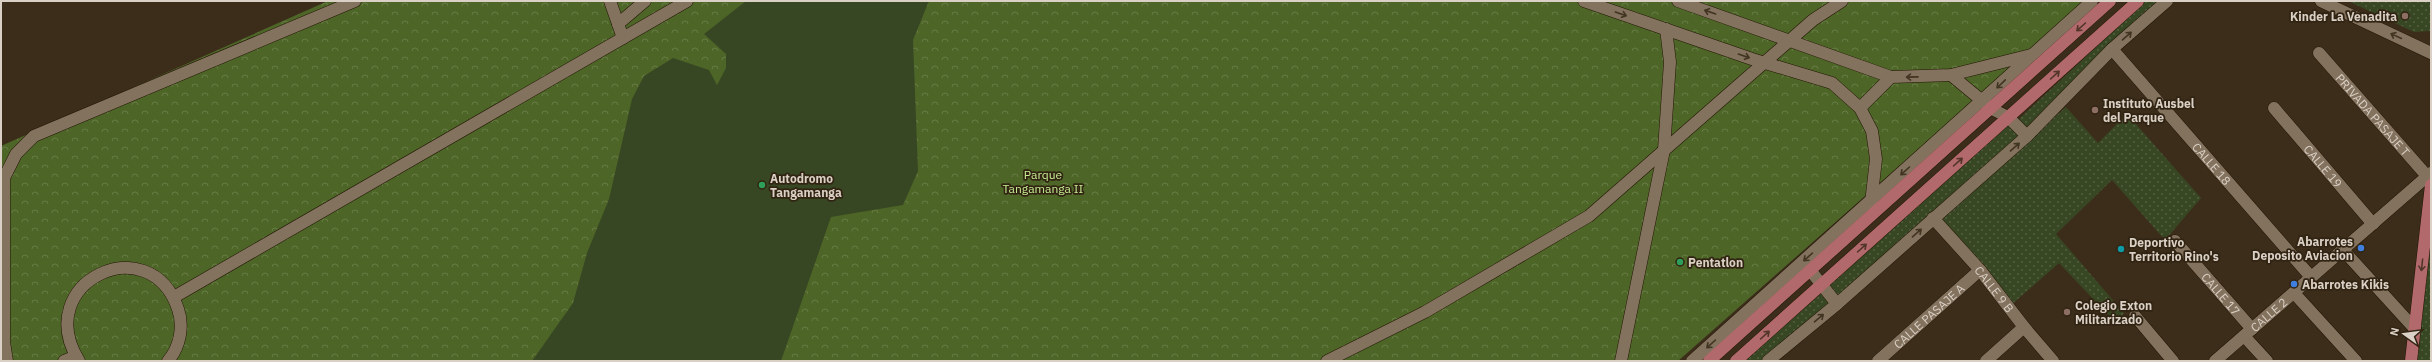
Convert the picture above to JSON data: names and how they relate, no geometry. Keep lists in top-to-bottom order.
{
  "streets": {
    "street": [
      "PRIVADA PASAJE T",
      "CALLE 18",
      "CALLE 19",
      "CALLE 9 B",
      "CALLE 17",
      "CALLE 2",
      "CALLE PASAJE A"
    ]
  },
  "crossings": [
    ["PRIVADA PASAJE T", "CALLE 2"],
    ["CALLE 18", "CALLE 2"],
    ["CALLE 19", "CALLE 2"],
    ["CALLE 9 B", "CALLE PASAJE A"],
    ["CALLE 17", "CALLE 2"]
  ],
  "parks": ["Parque Tangamanga II"],
  "places": [
    "Kinder La Venadita",
    "Instituto Ausbel del Parque",
    "Autodromo Tangamanga",
    "Abarrotes Deposito Aviacion",
    "Deportivo Territorio Rino's",
    "Pentatlon",
    "Abarrotes Kikis",
    "Colegio Exton Militarizado"
  ],
  "north": "left"
}
